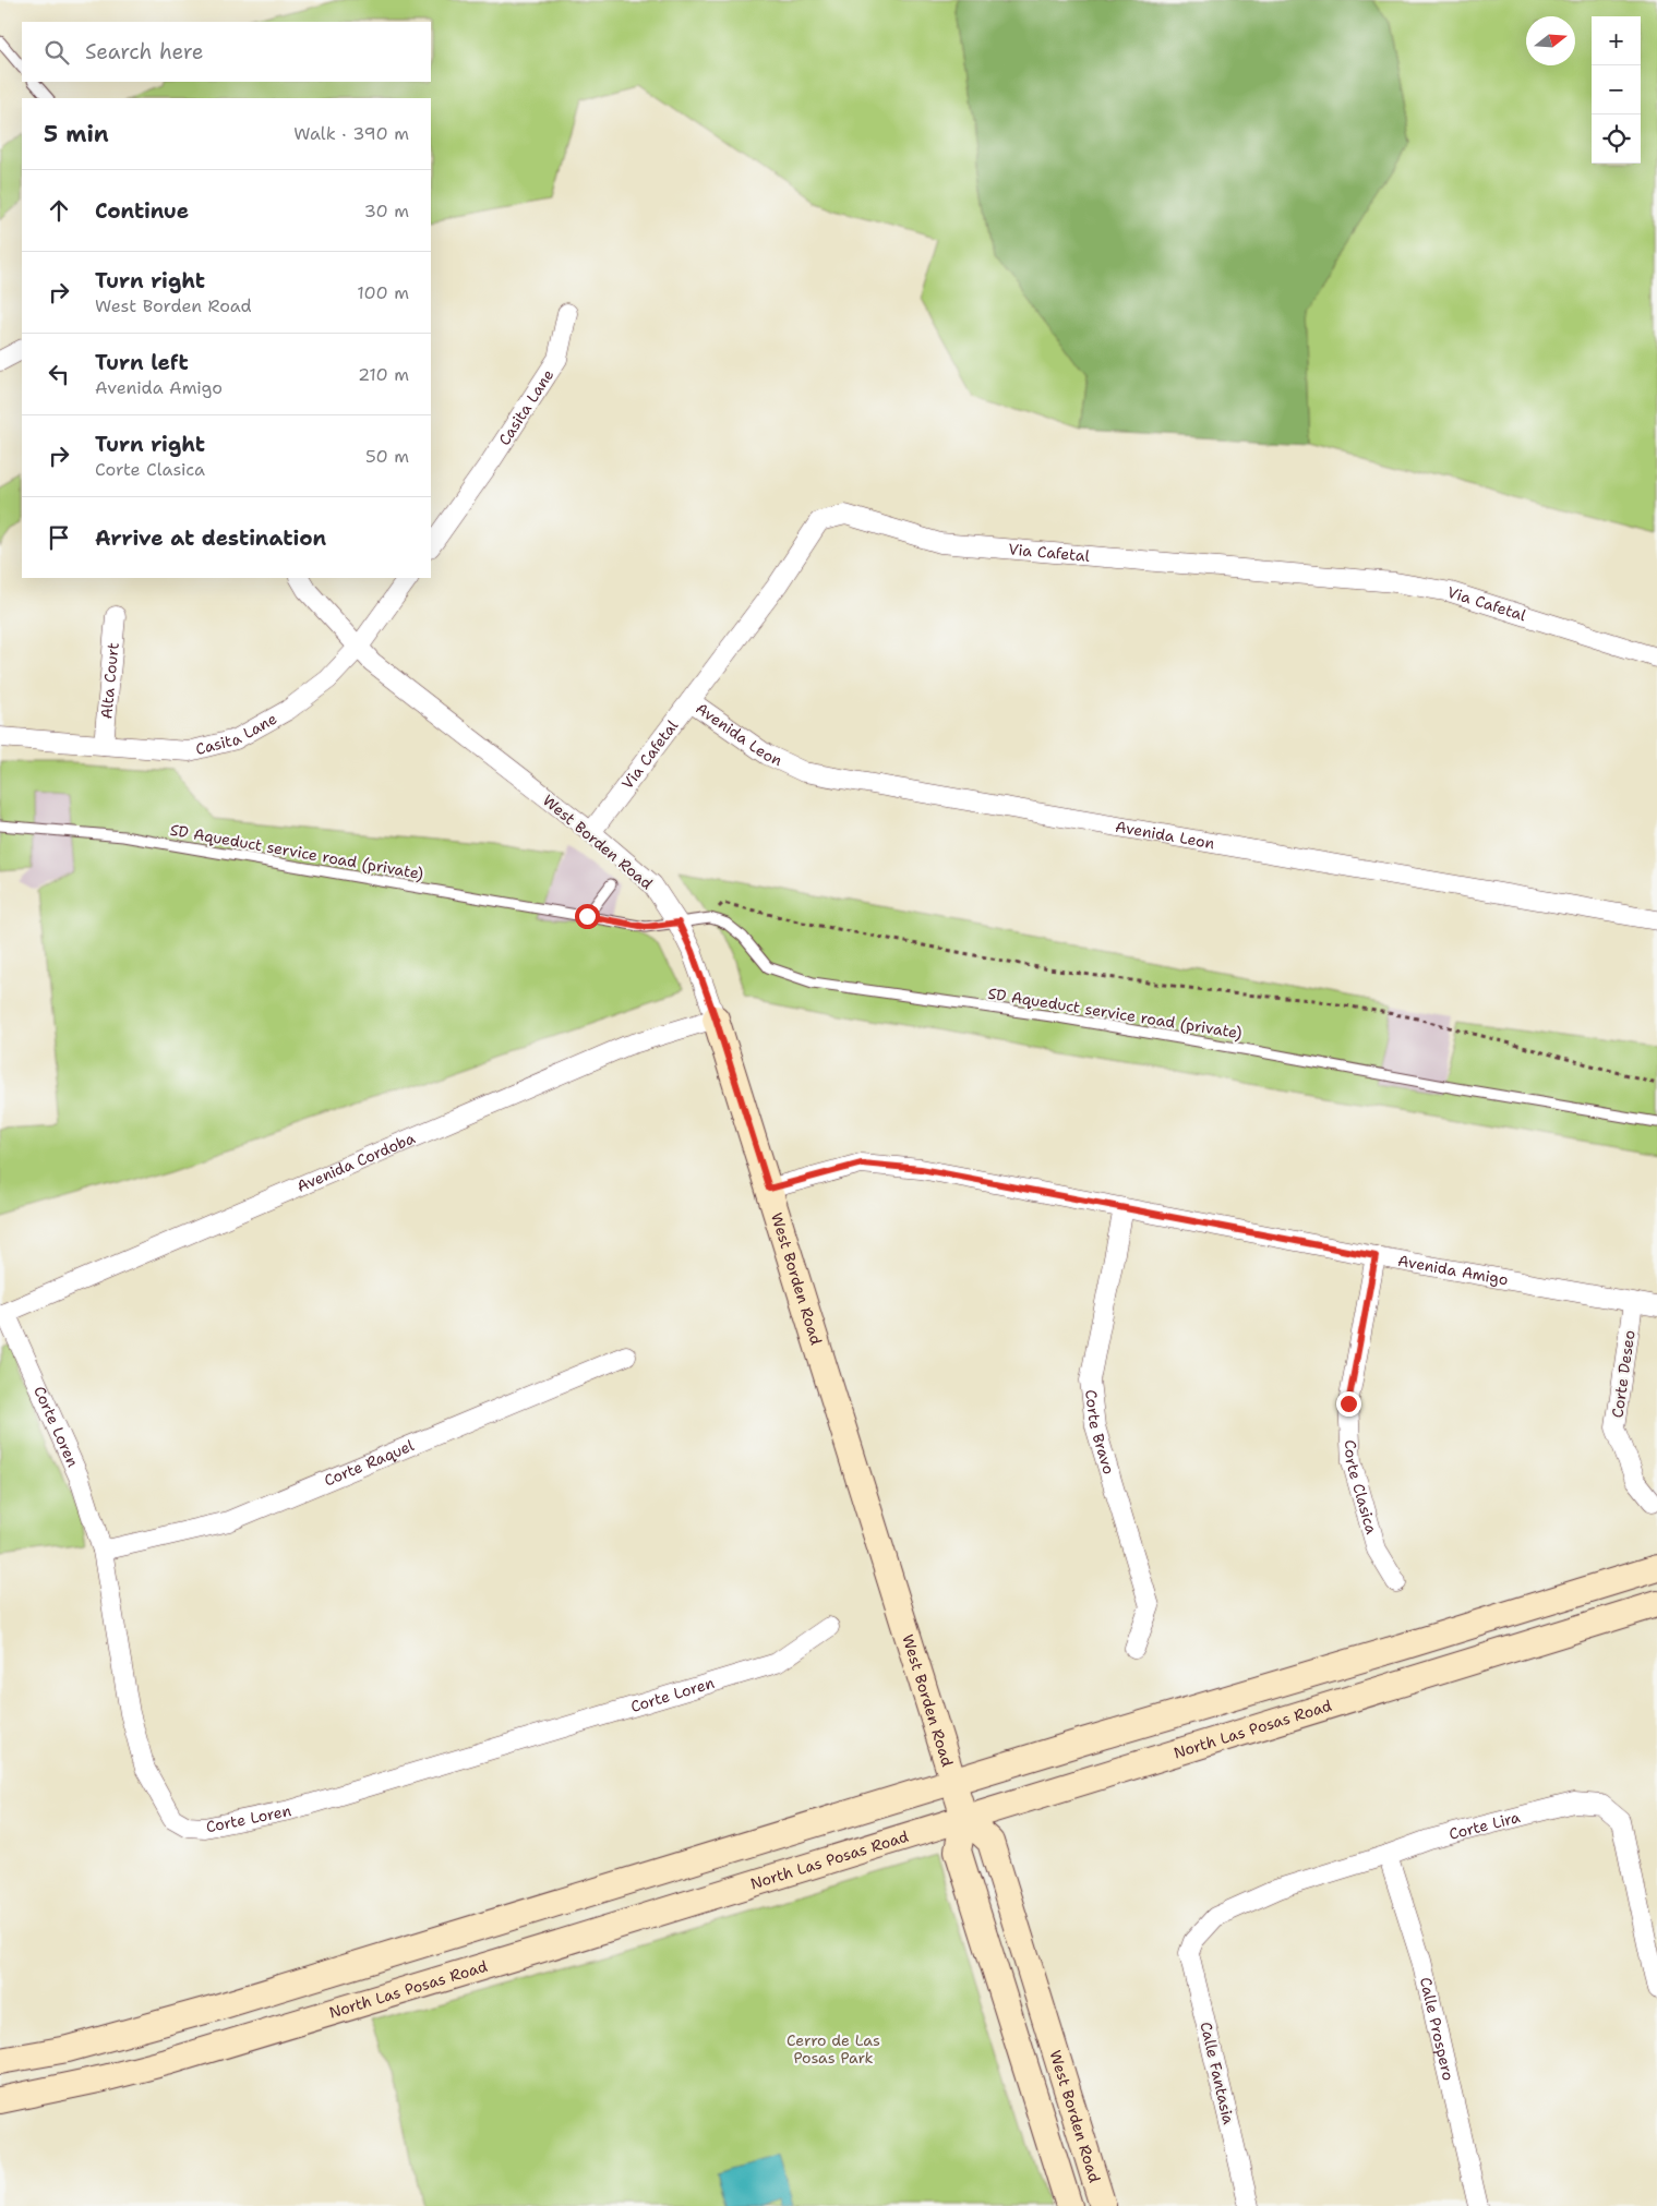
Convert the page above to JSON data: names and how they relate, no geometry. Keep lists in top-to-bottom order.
{
  "streets": {
    "main road": ["West Borden Road", "North Las Posas Road"],
    "street": [
      "Casita Lane",
      "Via Cafetal",
      "Alta Court",
      "Avenida Leon",
      "Avenida Cordoba",
      "Avenida Amigo",
      "Corte Deseo",
      "Corte Loren",
      "Corte Bravo",
      "Corte Raquel",
      "Corte Clasica",
      "Corte Lira",
      "Calle Prospero",
      "Calle Fantasia"
    ],
    "lane": ["SD Aqueduct service road (private)"]
  },
  "crossings": [
    ["Casita Lane", "Alta Court"],
    ["Casita Lane", "West Borden Road"],
    ["Via Cafetal", "Avenida Leon"],
    ["Via Cafetal", "West Borden Road"],
    ["West Borden Road", "SD Aqueduct service road (private)"],
    ["West Borden Road", "Avenida Cordoba"],
    ["West Borden Road", "Avenida Amigo"],
    ["West Borden Road", "North Las Posas Road"],
    ["Avenida Cordoba", "Corte Loren"],
    ["Avenida Amigo", "Corte Deseo"],
    ["Avenida Amigo", "Corte Bravo"],
    ["Avenida Amigo", "Corte Clasica"],
    ["Corte Loren", "Corte Raquel"],
    ["Corte Lira", "Calle Prospero"],
    ["Corte Lira", "Calle Fantasia"]
  ],
  "parks": ["Cerro de Las Posas Park"],
  "north": "right",
  "page": {
    "map_buttons": ["+", "−"],
    "search": "Search here",
    "heading": ["5 min", "Walk · 390 m"],
    "list": [
      ["Continue", "30 m"],
      ["Turn right", "West Borden Road", "100 m"],
      ["Turn left", "Avenida Amigo", "210 m"],
      ["Turn right", "Corte Clasica", "50 m"],
      "Arrive at destination"
    ]
  }
}
